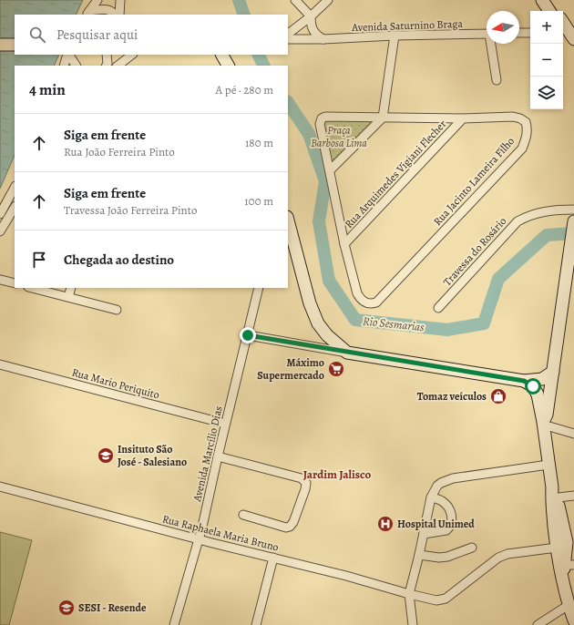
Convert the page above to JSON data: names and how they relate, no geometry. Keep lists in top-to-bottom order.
{
  "streets": {
    "street": [
      "Avenida Saturnino Braga",
      "Rua Arquimedes Vigiani Flecher",
      "Rua Jacinto Lameira Filho",
      "Travessa do Rosário",
      "Rua Mario Periquito",
      "Avenida Marcílio Dias",
      "Rua Raphaela Maria Bruno"
    ]
  },
  "crossings": [
    ["Rua Arquimedes Vigiani Flecher", "Rua Jacinto Lameira Filho"],
    ["Rua Mario Periquito", "Avenida Marcílio Dias"],
    ["Avenida Marcílio Dias", "Rua Raphaela Maria Bruno"]
  ],
  "districts": ["Jardim Jalisco"],
  "water": ["Rio Sesmarias"],
  "parks": ["Praça Barbosa Lima"],
  "places": {
    "supermarket": ["Máximo Supermercado"],
    "shop": ["Tomaz veículos"],
    "school or university": ["Insituto São José - Salesiano", "SESI - Resende"],
    "hospital": ["Hospital Unimed"]
  },
  "north": "left",
  "page": {
    "map_buttons": ["+", "−"],
    "search": "Pesquisar aqui",
    "heading": ["4 min", "A pé · 280 m"],
    "list": [
      ["Siga em frente", "Rua João Ferreira Pinto", "180 m"],
      ["Siga em frente", "Travessa João Ferreira Pinto", "100 m"],
      "Chegada ao destino"
    ]
  }
}
